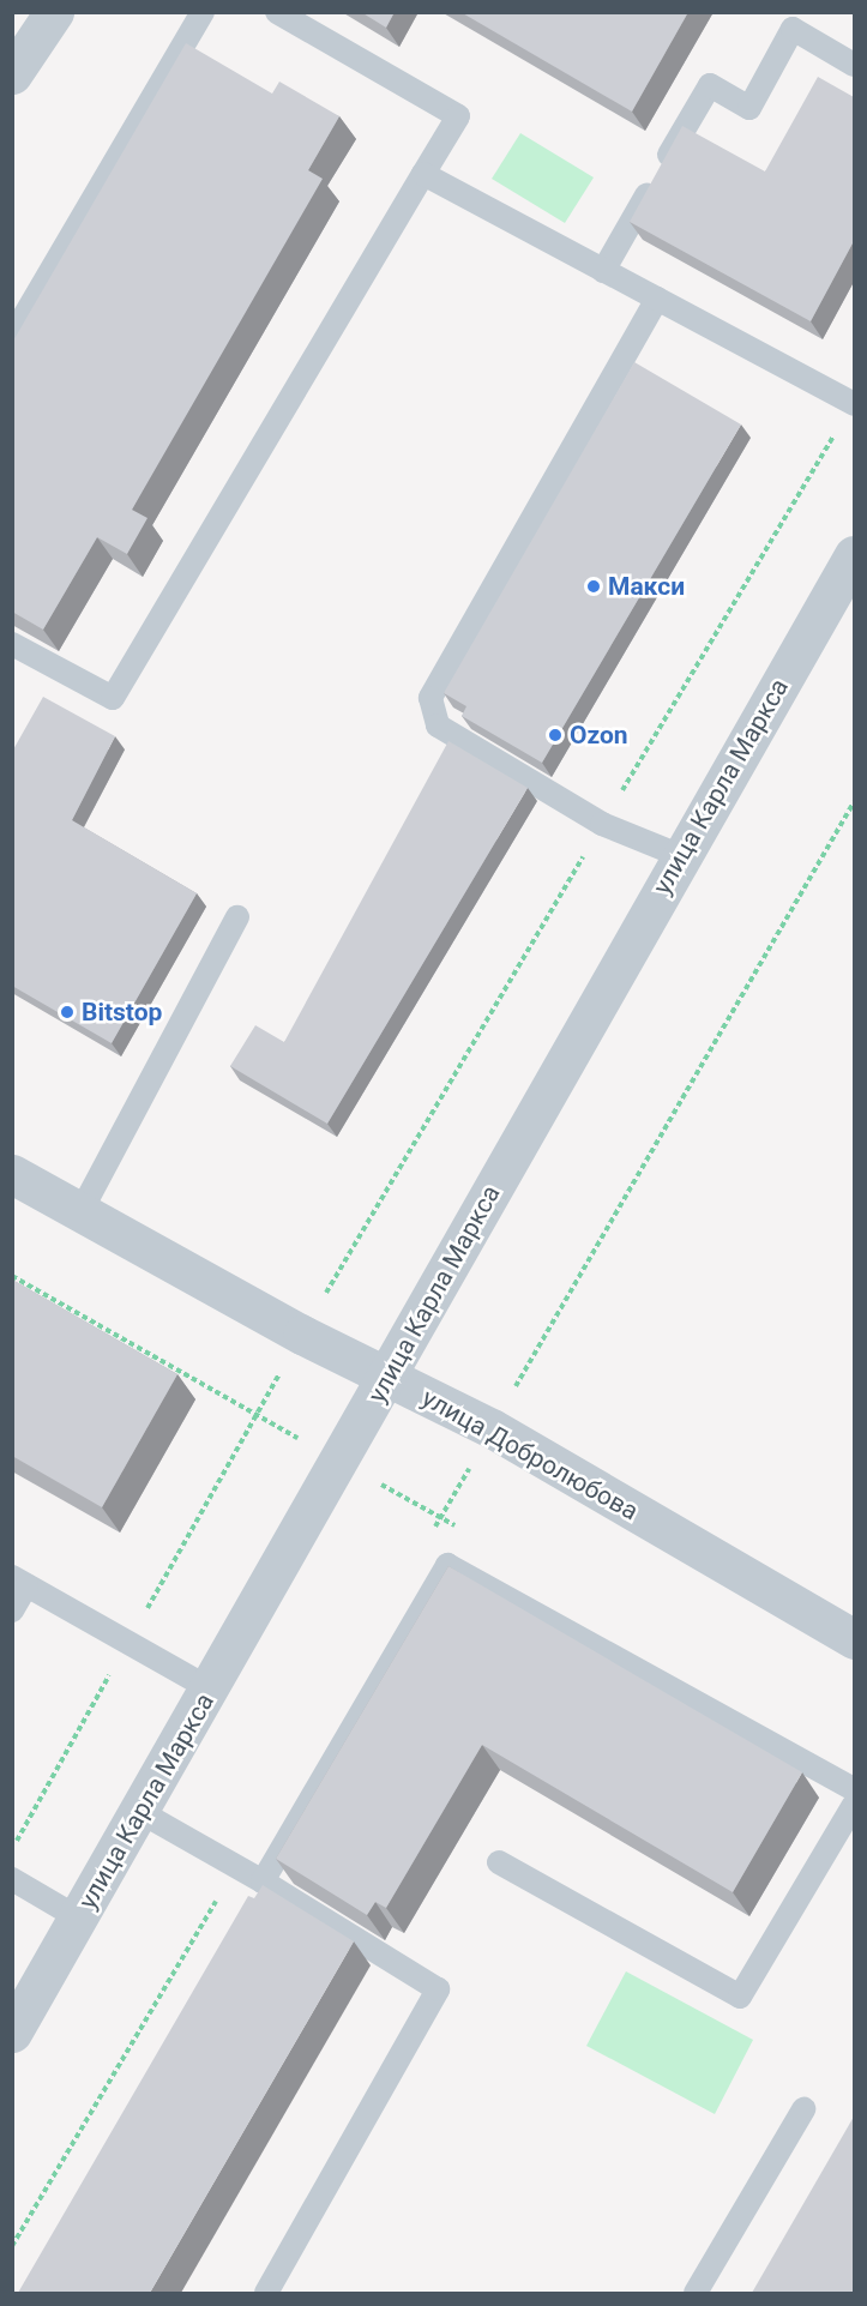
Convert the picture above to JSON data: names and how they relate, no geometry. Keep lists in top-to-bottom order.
{
  "streets": {
    "street": ["улица Карла Маркса", "улица Добролюбова"]
  },
  "crossings": [
    ["улица Карла Маркса", "улица Добролюбова"]
  ],
  "places": ["Макси", "Ozon", "Bitstop"]
}
